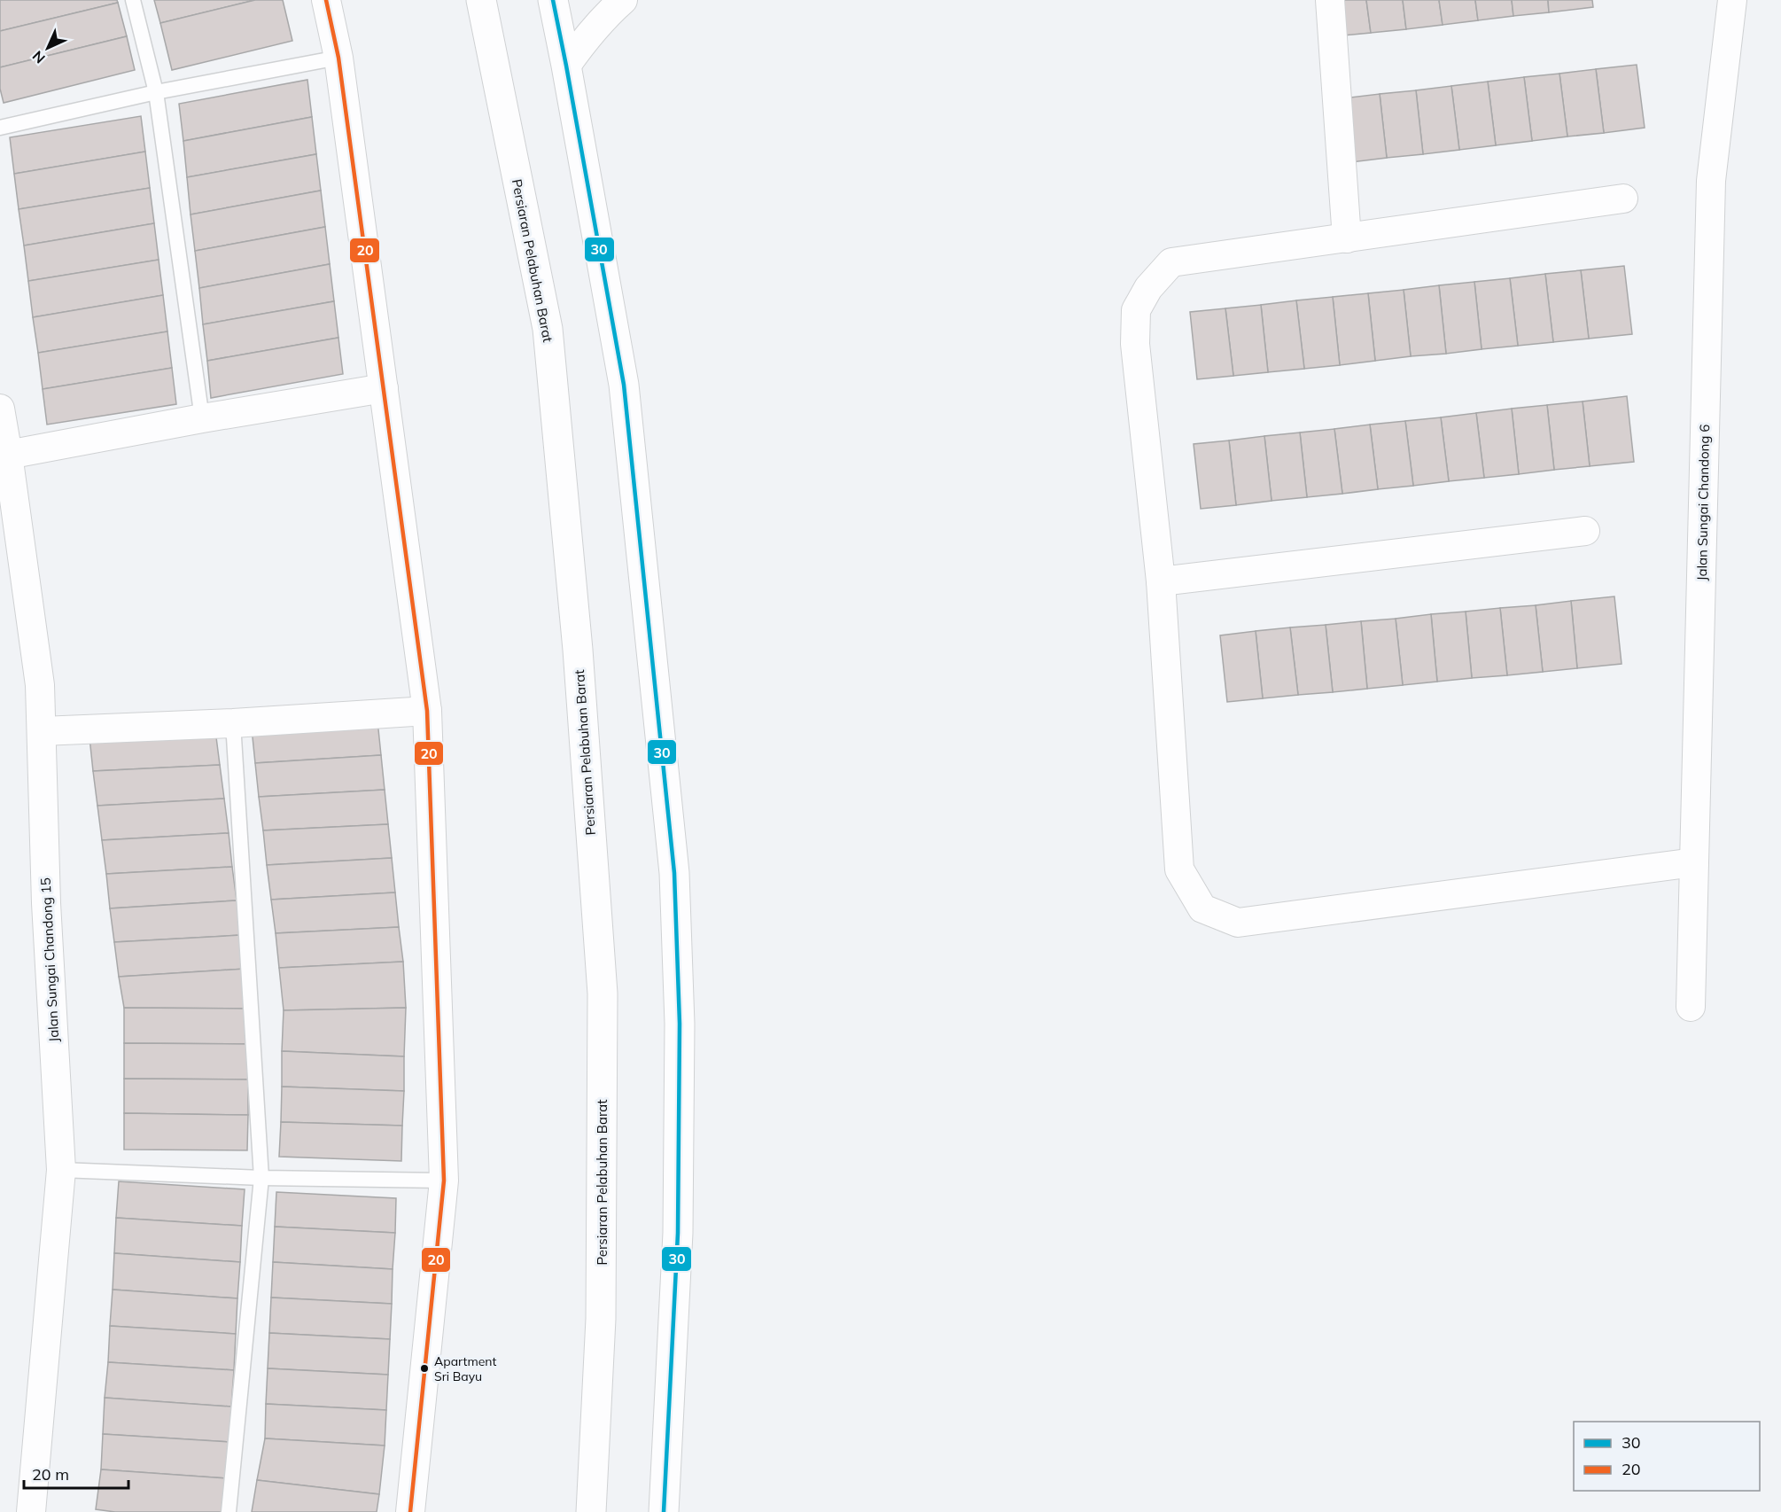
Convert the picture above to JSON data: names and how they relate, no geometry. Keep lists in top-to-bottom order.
{
  "streets": {
    "street": ["Persiaran Pelabuhan Barat", "Jalan Sungai Chandong 6", "Jalan Sungai Chandong 15"]
  },
  "places": ["Apartment Sri Bayu"],
  "lines": ["transit line 30", "transit line 20"],
  "legend": ["30", "20"],
  "scale_bar": "20 m",
  "north": "bottom left"
}
